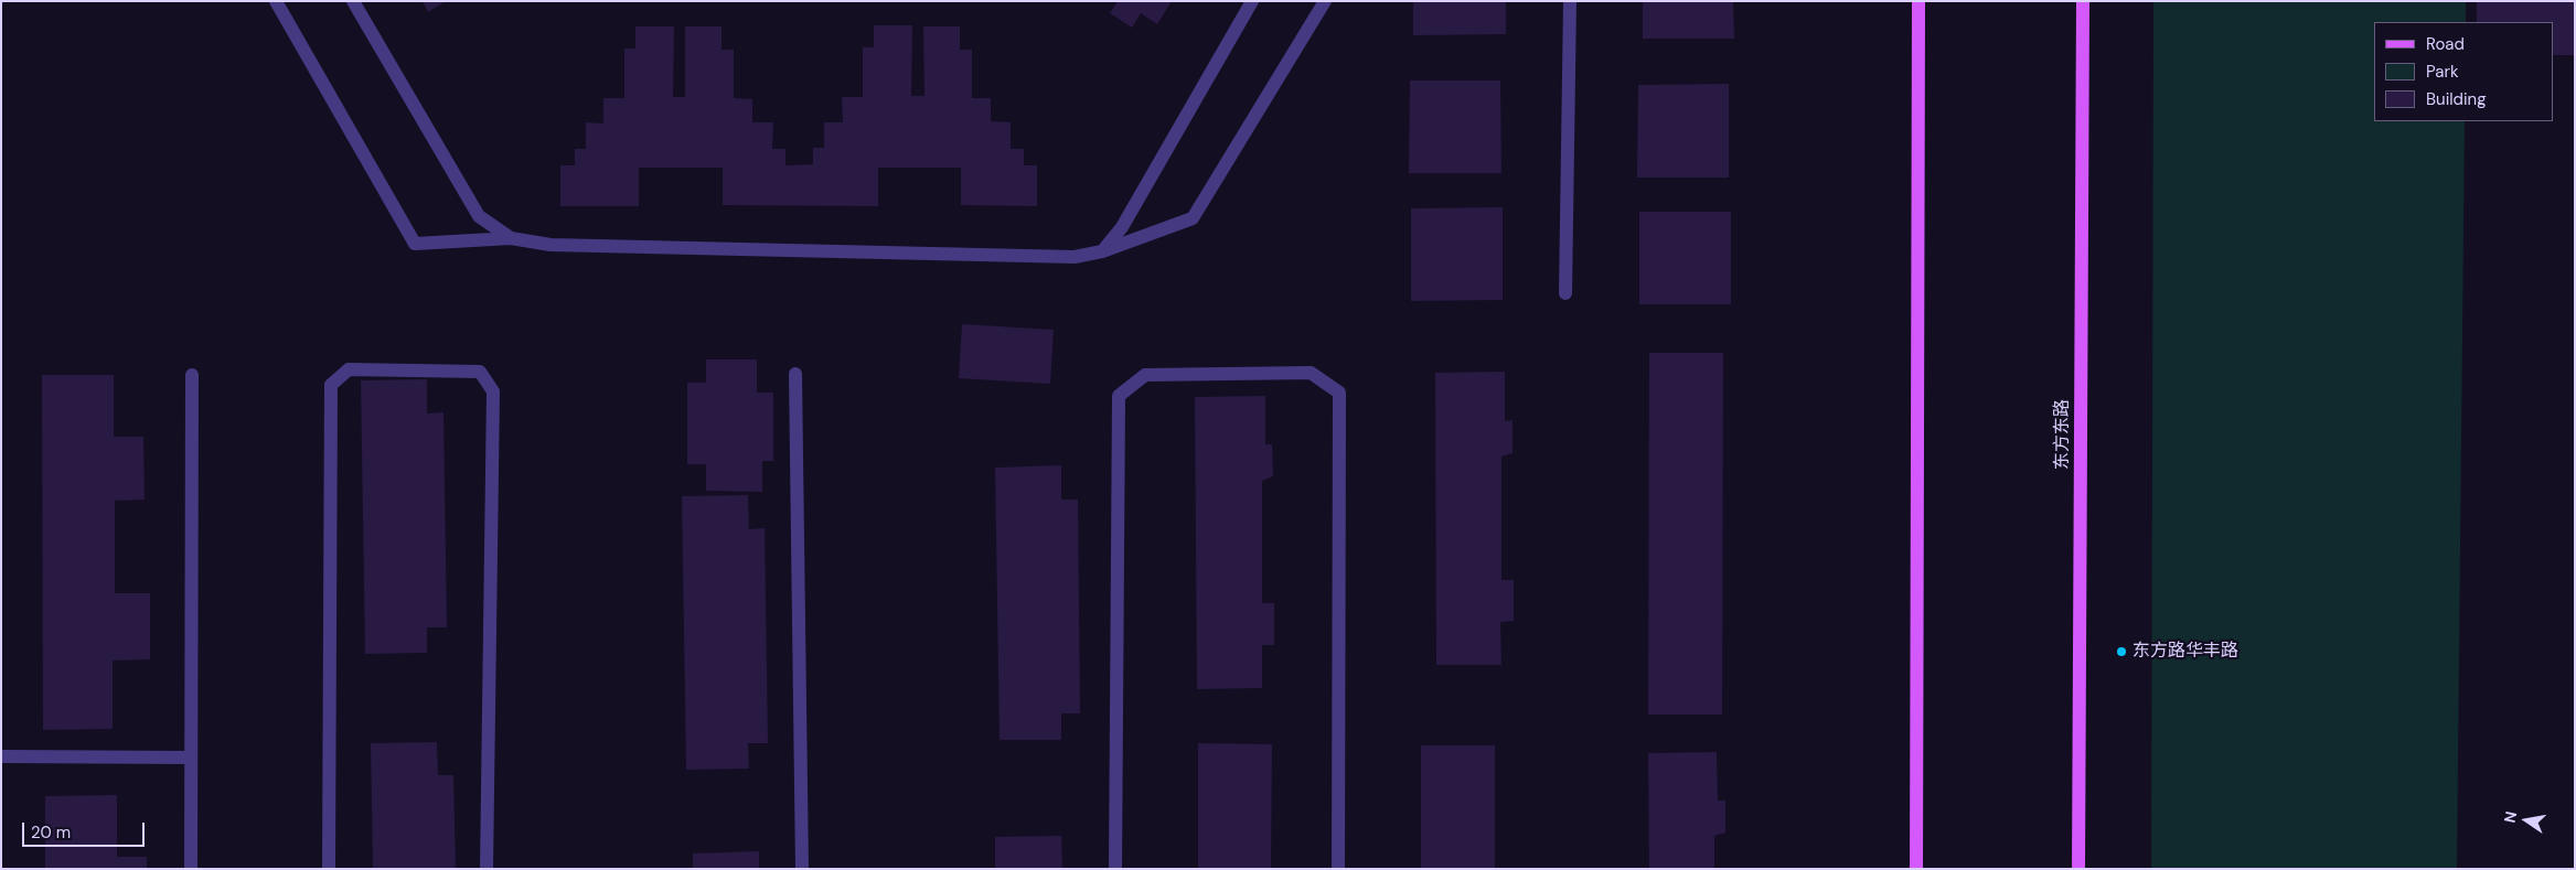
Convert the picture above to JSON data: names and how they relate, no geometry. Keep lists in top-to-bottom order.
{
  "streets": {
    "main road": ["东方东路"]
  },
  "places": ["东方路华丰路"],
  "legend": ["Road", "Park", "Building"],
  "scale_bar": "20 m",
  "north": "left"
}
